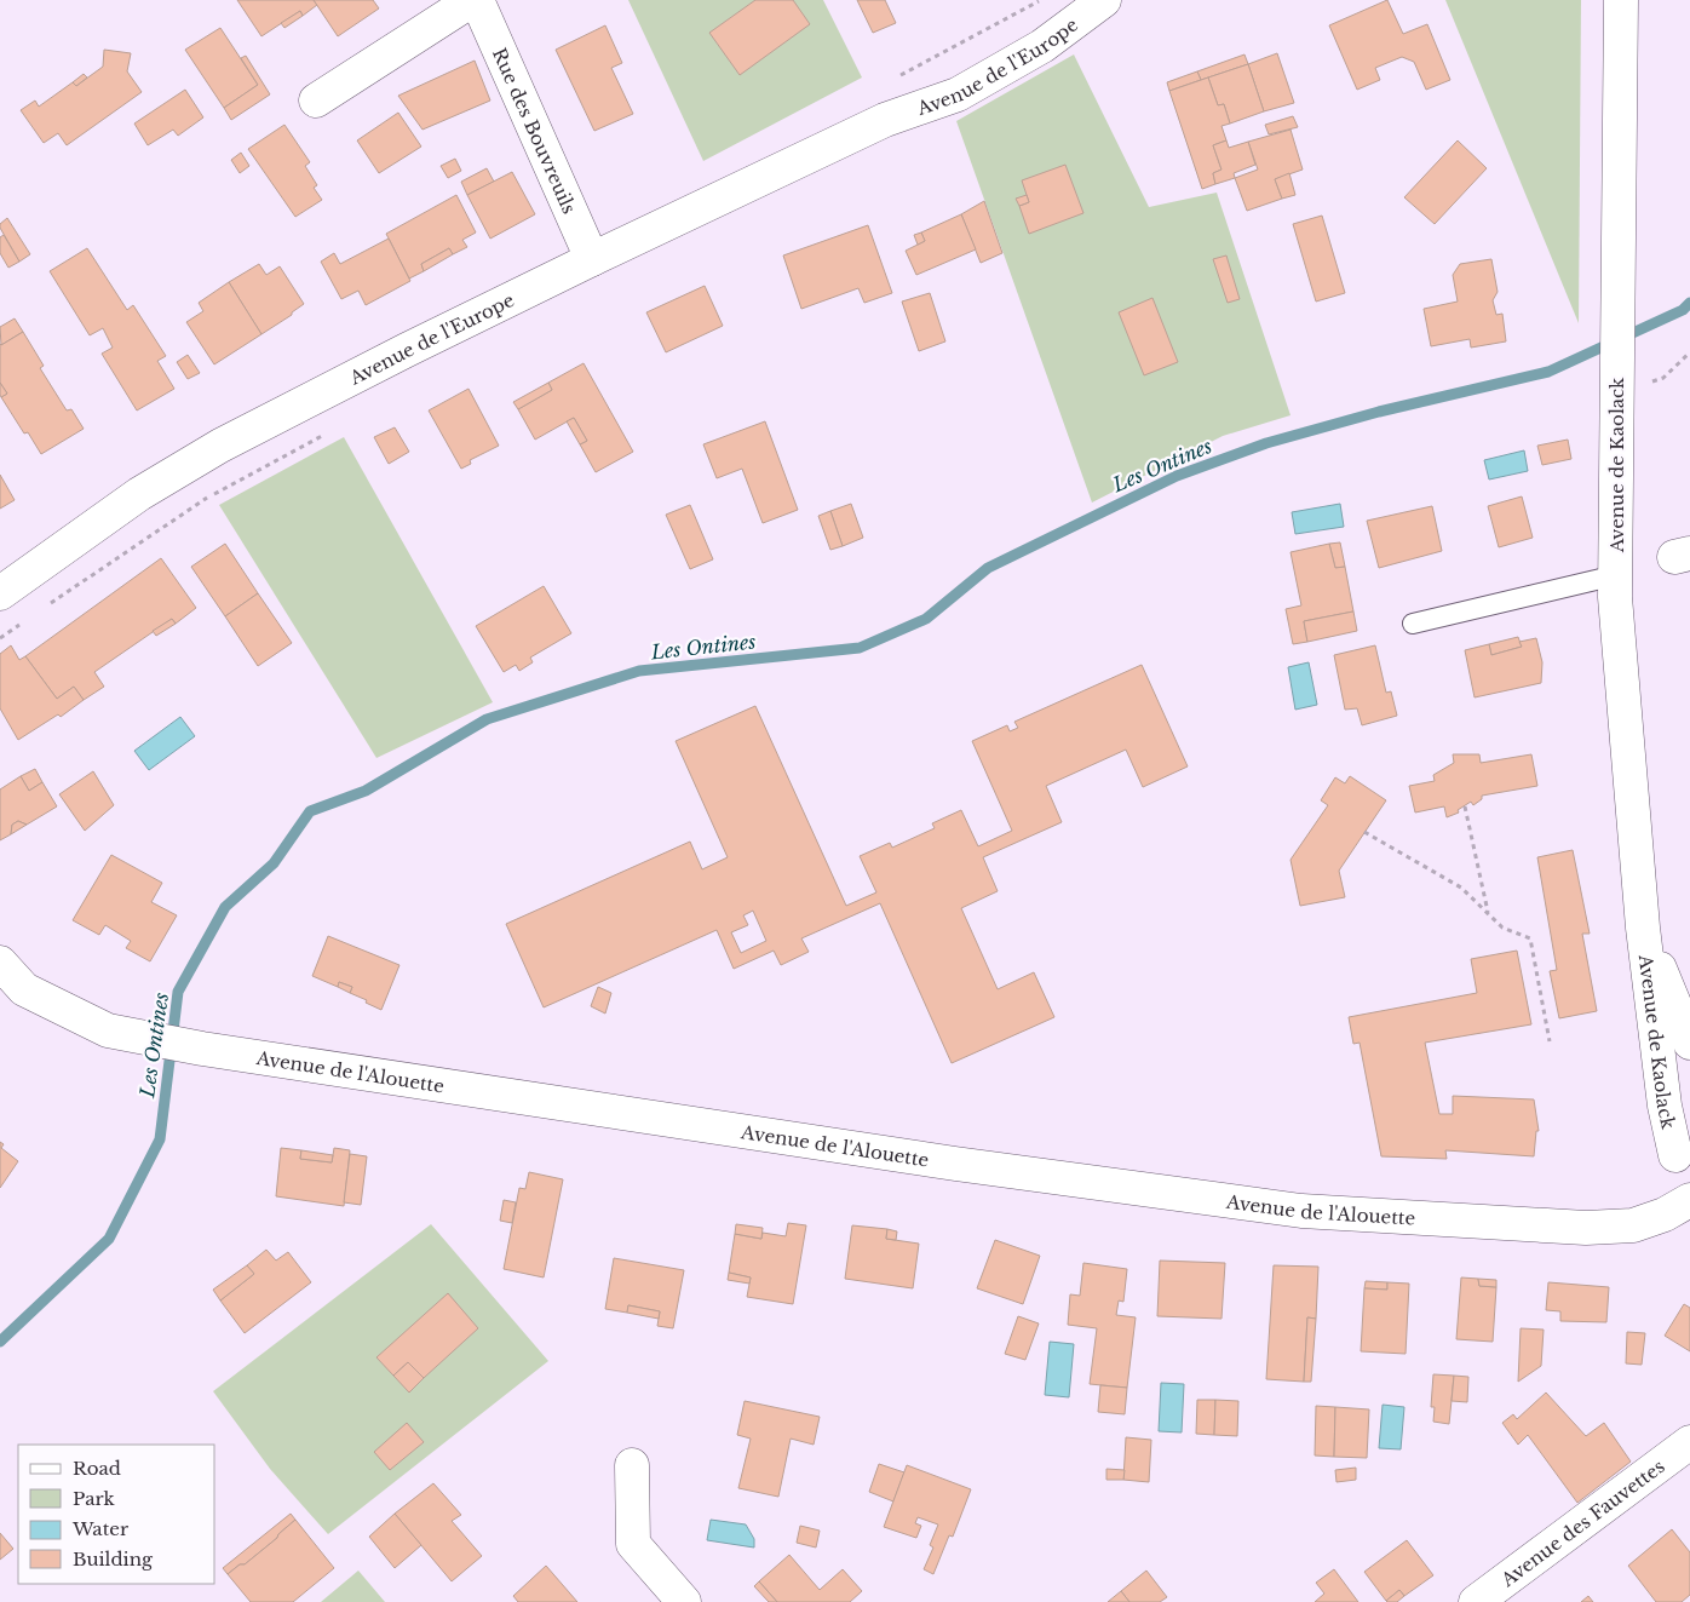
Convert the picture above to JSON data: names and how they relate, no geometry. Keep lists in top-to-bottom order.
{
  "streets": {
    "street": [
      "Avenue de l'Europe",
      "Rue des Bouvreuils",
      "Avenue de Kaolack",
      "Avenue de l'Alouette",
      "Avenue des Fauvettes"
    ]
  },
  "crossings": [
    ["Avenue de l'Europe", "Rue des Bouvreuils"],
    ["Avenue de Kaolack", "Avenue de l'Alouette"]
  ],
  "water": ["Les Ontines"],
  "legend": [
    "Road",
    "Park",
    "Water",
    "Building"
  ]
}
